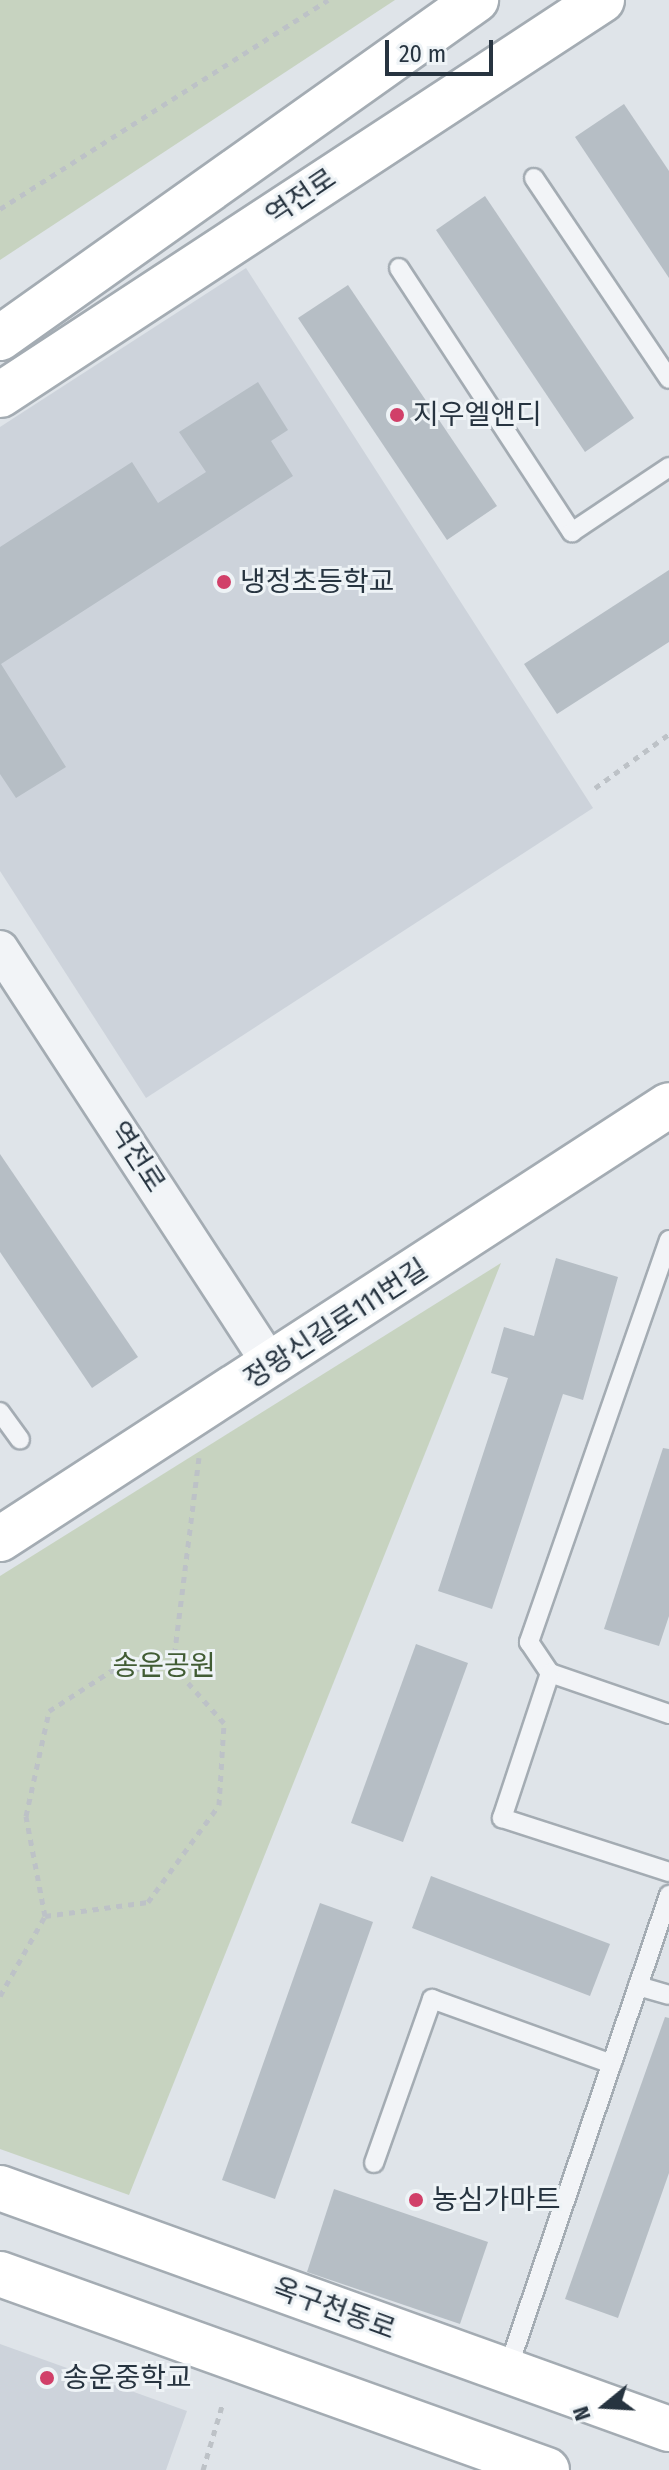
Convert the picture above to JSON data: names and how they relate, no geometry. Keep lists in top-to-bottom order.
{
  "streets": {
    "street": ["역전로", "정왕신길로111번길", "옥구천동로"]
  },
  "crossings": [
    ["역전로", "정왕신길로111번길"]
  ],
  "parks": ["송운공원"],
  "places": [
    "지우엘앤디",
    "냉정초등학교",
    "농심가마트",
    "송운중학교"
  ],
  "scale_bar": "20 m",
  "north": "left"
}
